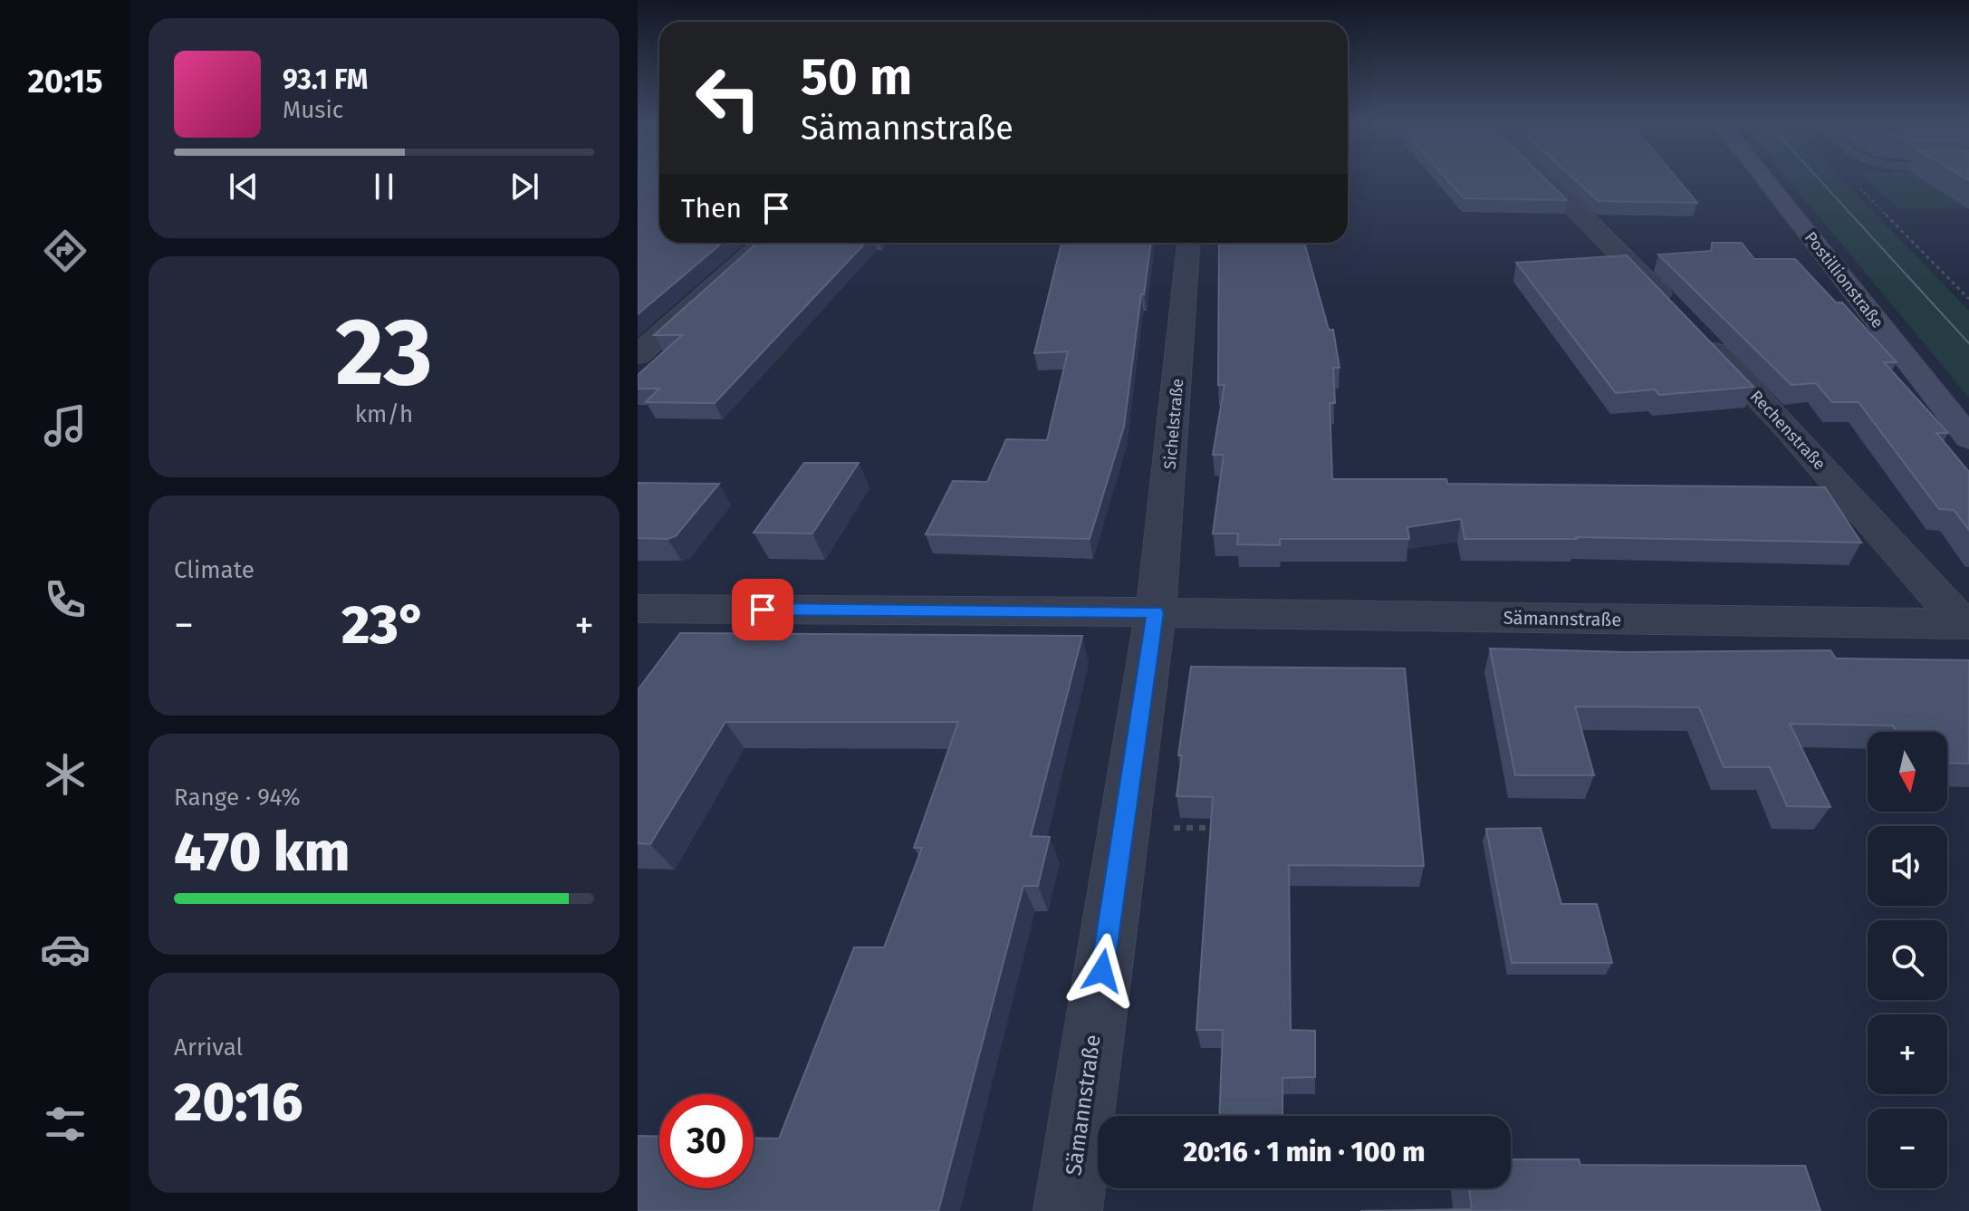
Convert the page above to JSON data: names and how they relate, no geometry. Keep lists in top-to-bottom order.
{
  "streets": {
    "street": [
      "Postillionstraße",
      "Sichelstraße",
      "Rechenstraße",
      "Sämannstraße"
    ]
  },
  "crossings": [
    ["Sichelstraße", "Sämannstraße"],
    ["Rechenstraße", "Sämannstraße"]
  ],
  "north": "bottom",
  "page": {
    "tabs": "20:15",
    "turn": ["50 m", "Sämannstraße"],
    "song": ["93.1 FM", "Music"],
    "then": "Then",
    "tile": [
      ["23", "km/h"],
      "Climate",
      ["Range · 94%", "470 km"],
      ["Arrival", "20:16"]
    ],
    "heat": ["−", "23°", "+"],
    "map_buttons": ["+", "−"],
    "limit": "30",
    "trip": "20:16 · 1 min · 100 m"
  }
}
